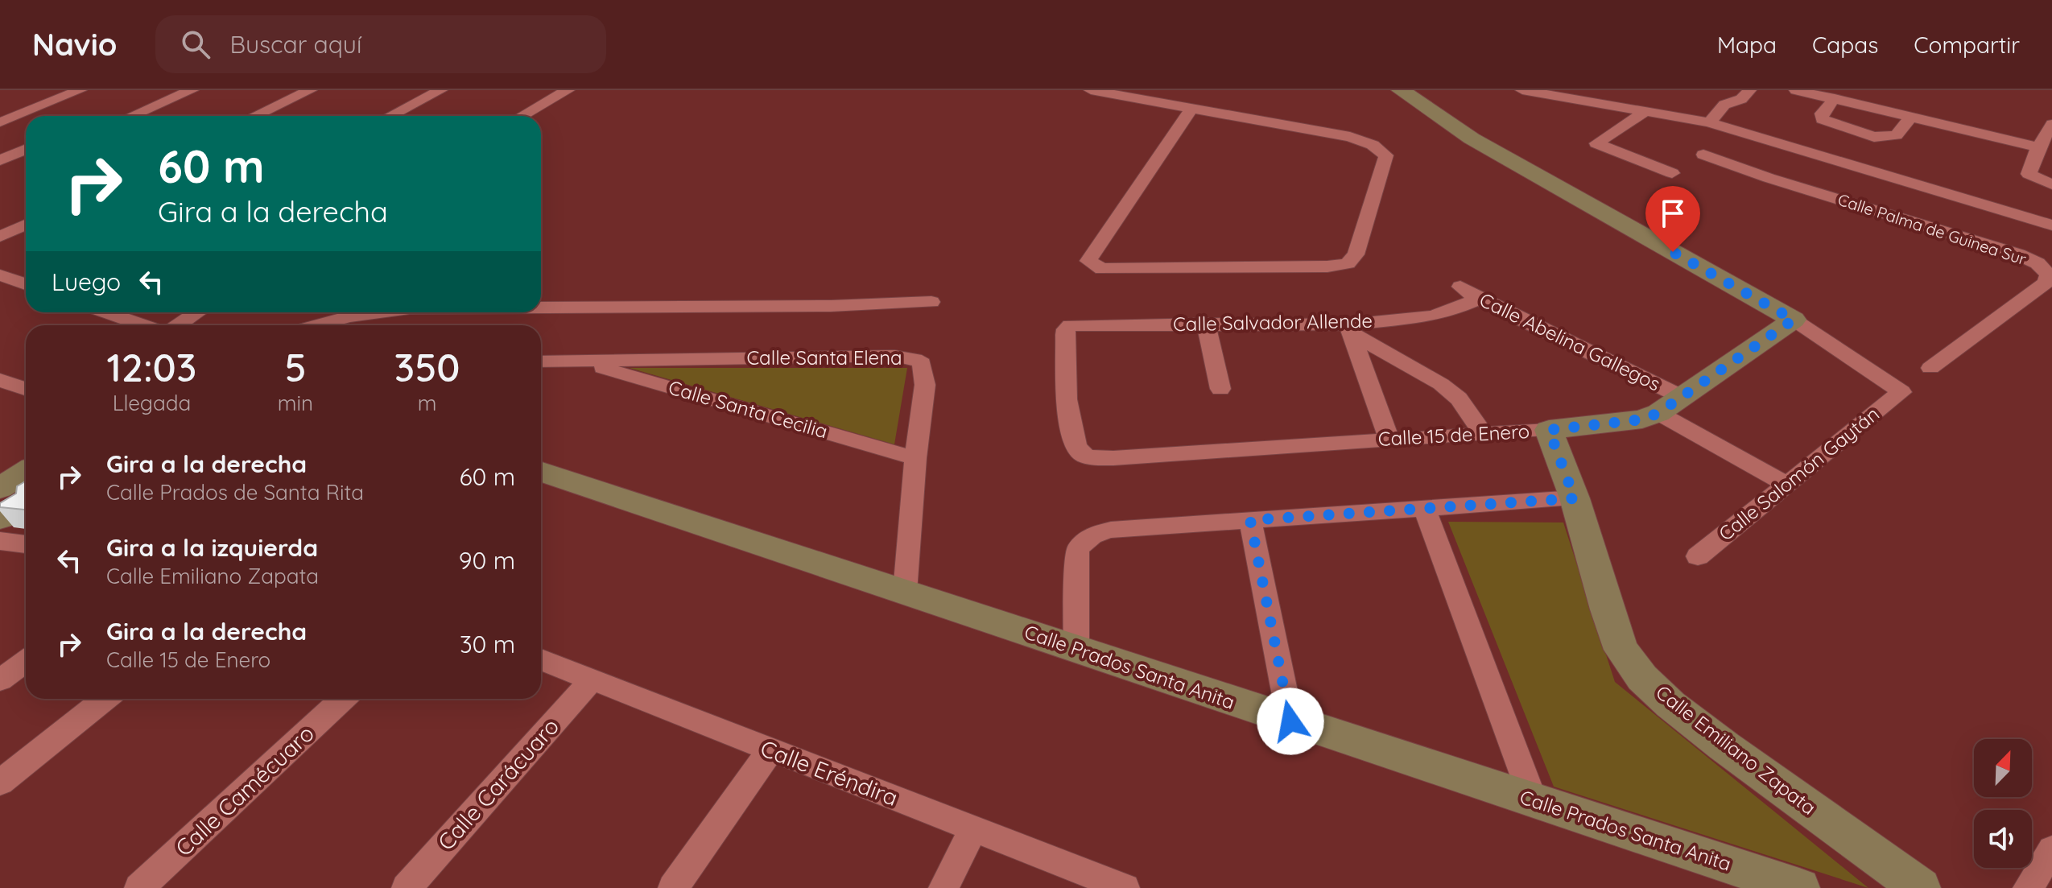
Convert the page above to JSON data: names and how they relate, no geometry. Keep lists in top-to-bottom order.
{
  "streets": {
    "street": [
      "Calle Palma de Guinea Sur",
      "Calle Salvador Allende",
      "Calle Abelina Gallegos",
      "Calle Santa Elena",
      "Calle Santa Cecilia",
      "Calle 15 de Enero",
      "Calle Salomón Gaytán",
      "Calle Prados Santa Anita",
      "Calle Emiliano Zapata",
      "Calle Eréndira",
      "Calle Carácuaro",
      "Calle Camécuaro"
    ]
  },
  "crossings": [
    ["Calle Salvador Allende", "Calle Abelina Gallegos"],
    ["Calle Salvador Allende", "Calle 15 de Enero"],
    ["Calle Abelina Gallegos", "Calle 15 de Enero"],
    ["Calle Abelina Gallegos", "Calle Salomón Gaytán"],
    ["Calle Santa Elena", "Calle Santa Cecilia"],
    ["Calle Santa Elena", "Calle Prados Santa Anita"],
    ["Calle 15 de Enero", "Calle Salomón Gaytán"],
    ["Calle 15 de Enero", "Calle Emiliano Zapata"],
    ["Calle Eréndira", "Calle Carácuaro"]
  ],
  "north": "top right",
  "page": {
    "header": "Navio",
    "search": "Buscar aquí",
    "nav": ["Mapa", "Capas", "Compartir"],
    "turn": ["60 m", "Gira a la derecha"],
    "then": "Luego",
    "eta": [
      "12:03",
      "Llegada",
      "5",
      "min",
      "350",
      "m"
    ],
    "list": [
      {
        "name": "Gira a la derecha",
        "note": "Calle Prados de Santa Rita",
        "value": "60 m"
      },
      {
        "name": "Gira a la izquierda",
        "note": "Calle Emiliano Zapata",
        "value": "90 m"
      },
      {
        "name": "Gira a la derecha",
        "note": "Calle 15 de Enero",
        "value": "30 m"
      }
    ]
  }
}
